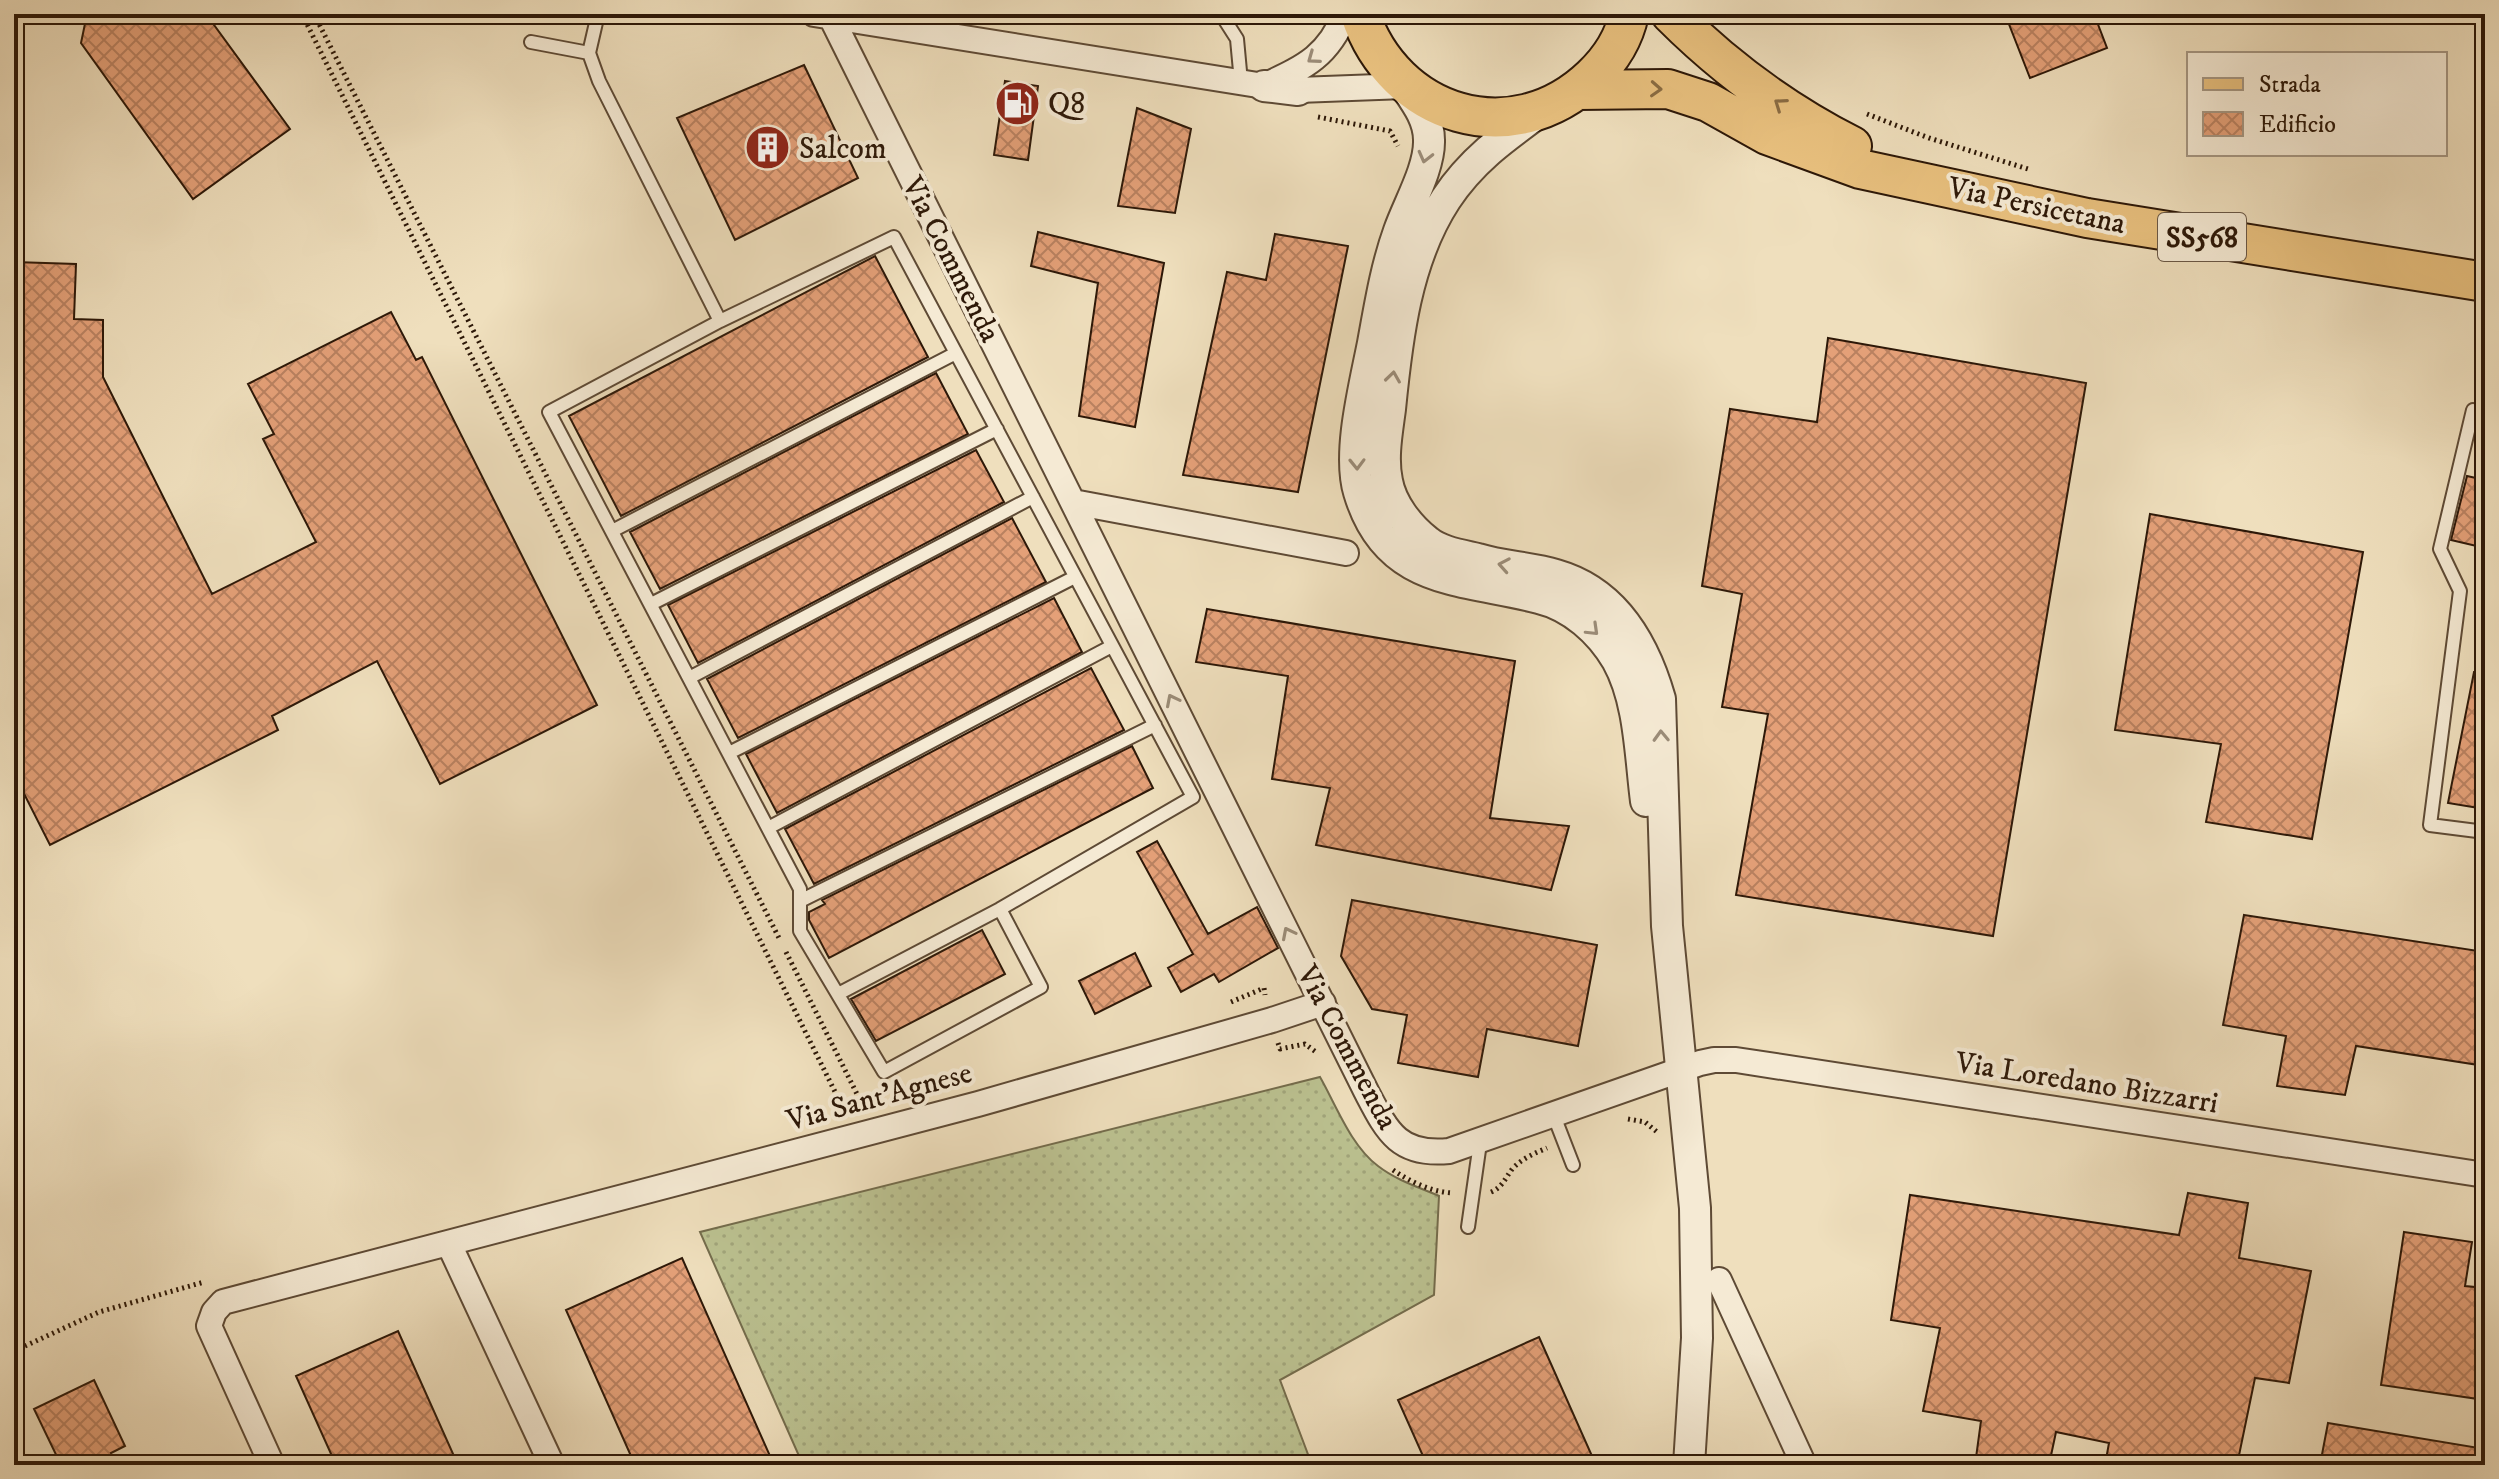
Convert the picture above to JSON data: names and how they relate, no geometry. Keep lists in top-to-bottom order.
{
  "streets": {
    "main road": ["Via Persicetana", "SS568"],
    "street": ["Via Commenda", "Via Loredano Bizzarri", "Via Sant'Agnese"]
  },
  "crossings": [
    ["Via Commenda", "Via Loredano Bizzarri"],
    ["Via Commenda", "Via Sant'Agnese"]
  ],
  "one_way": ["Via Commenda"],
  "places": {
    "fuel station": ["Q8"],
    "building": ["Salcom"]
  },
  "legend": ["Strada", "Edificio"]
}
